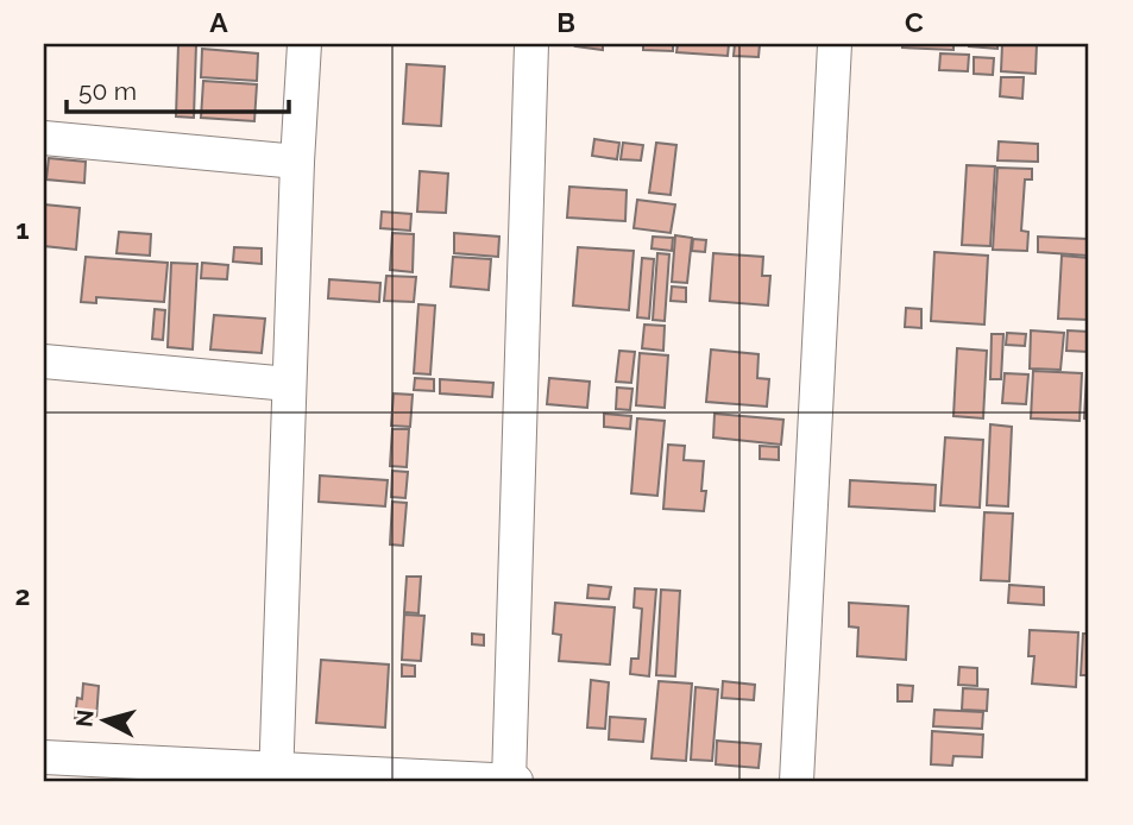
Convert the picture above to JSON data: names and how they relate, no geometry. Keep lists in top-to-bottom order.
{
  "scale_bar": "50 m",
  "north": "left",
  "grid": {
    "columns": ["A", "B", "C"],
    "rows": ["1", "2"]
  }
}
